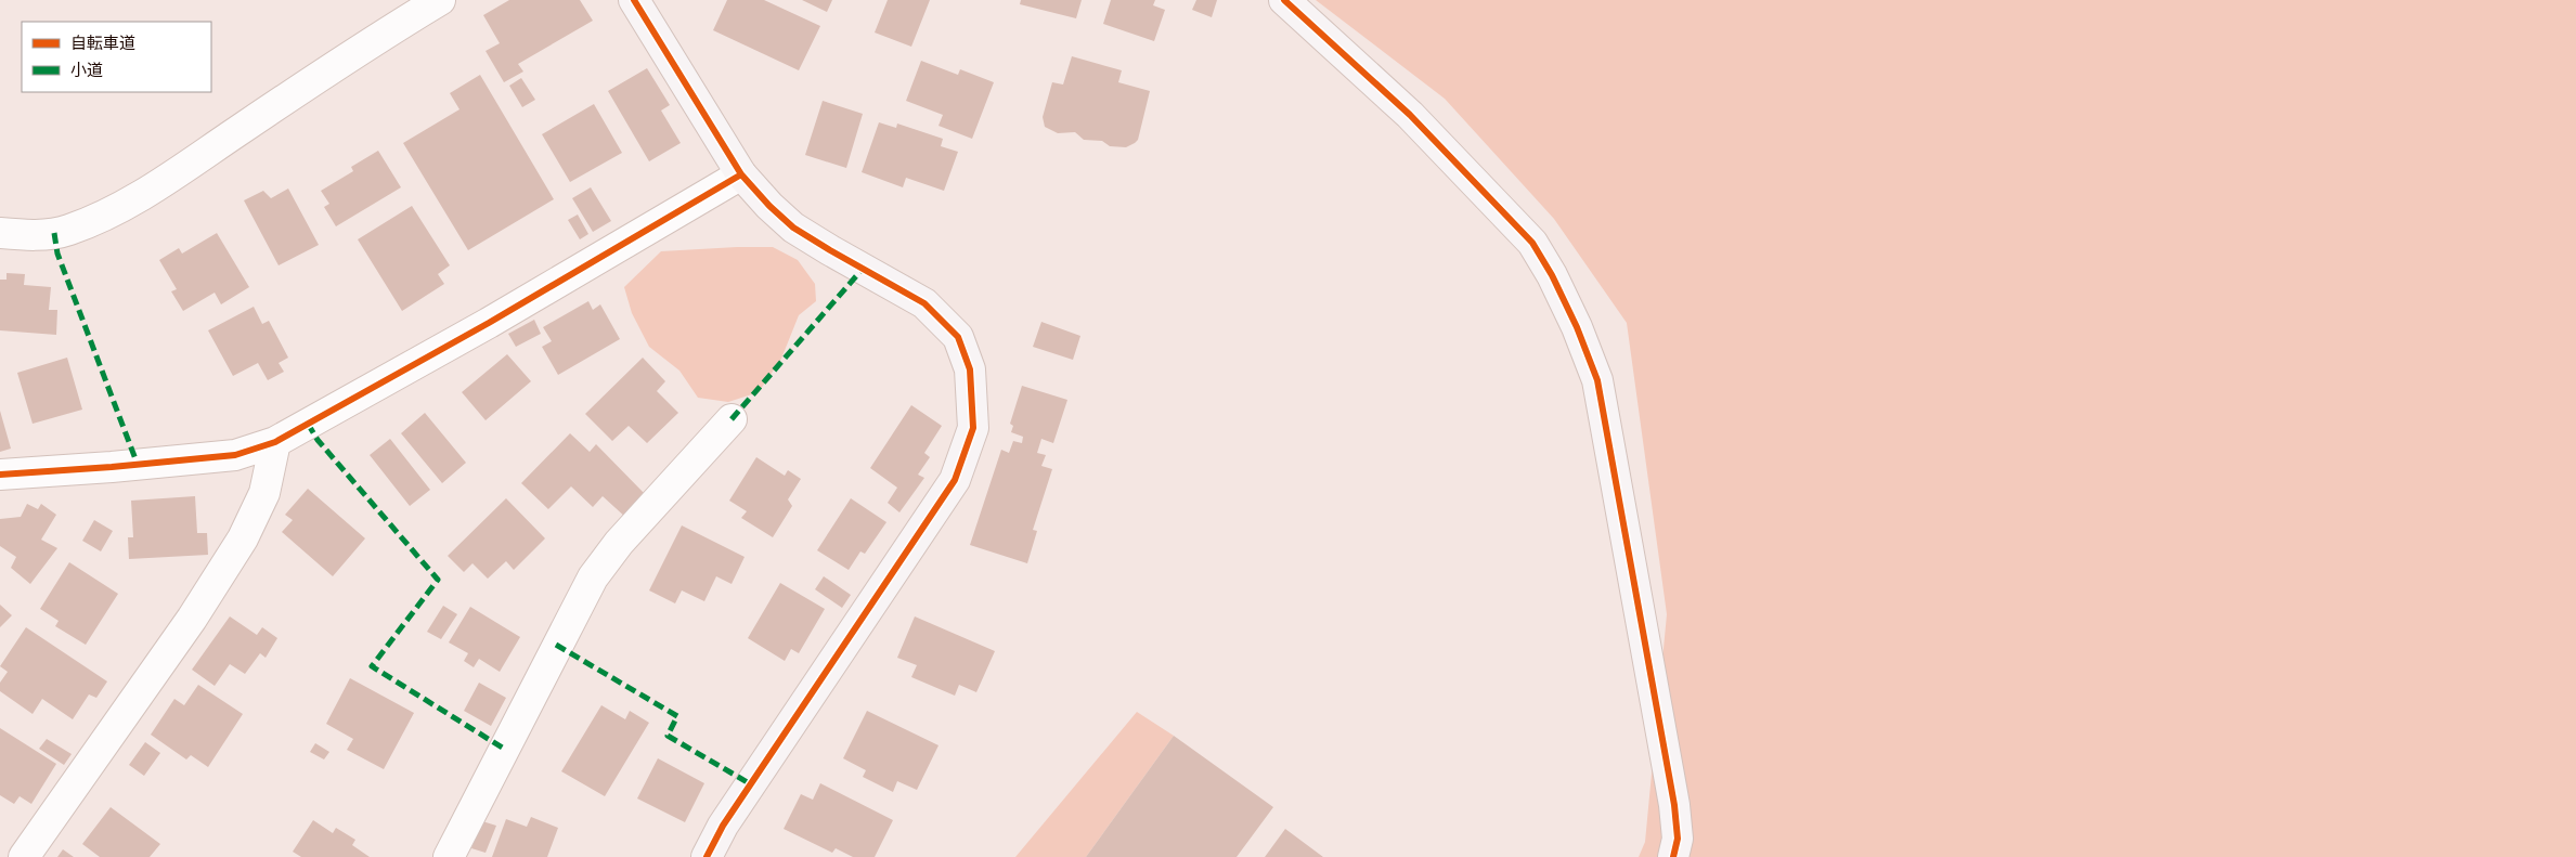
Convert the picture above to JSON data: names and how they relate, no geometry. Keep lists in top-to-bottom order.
{
  "legend": ["自転車道", "小道"]
}
